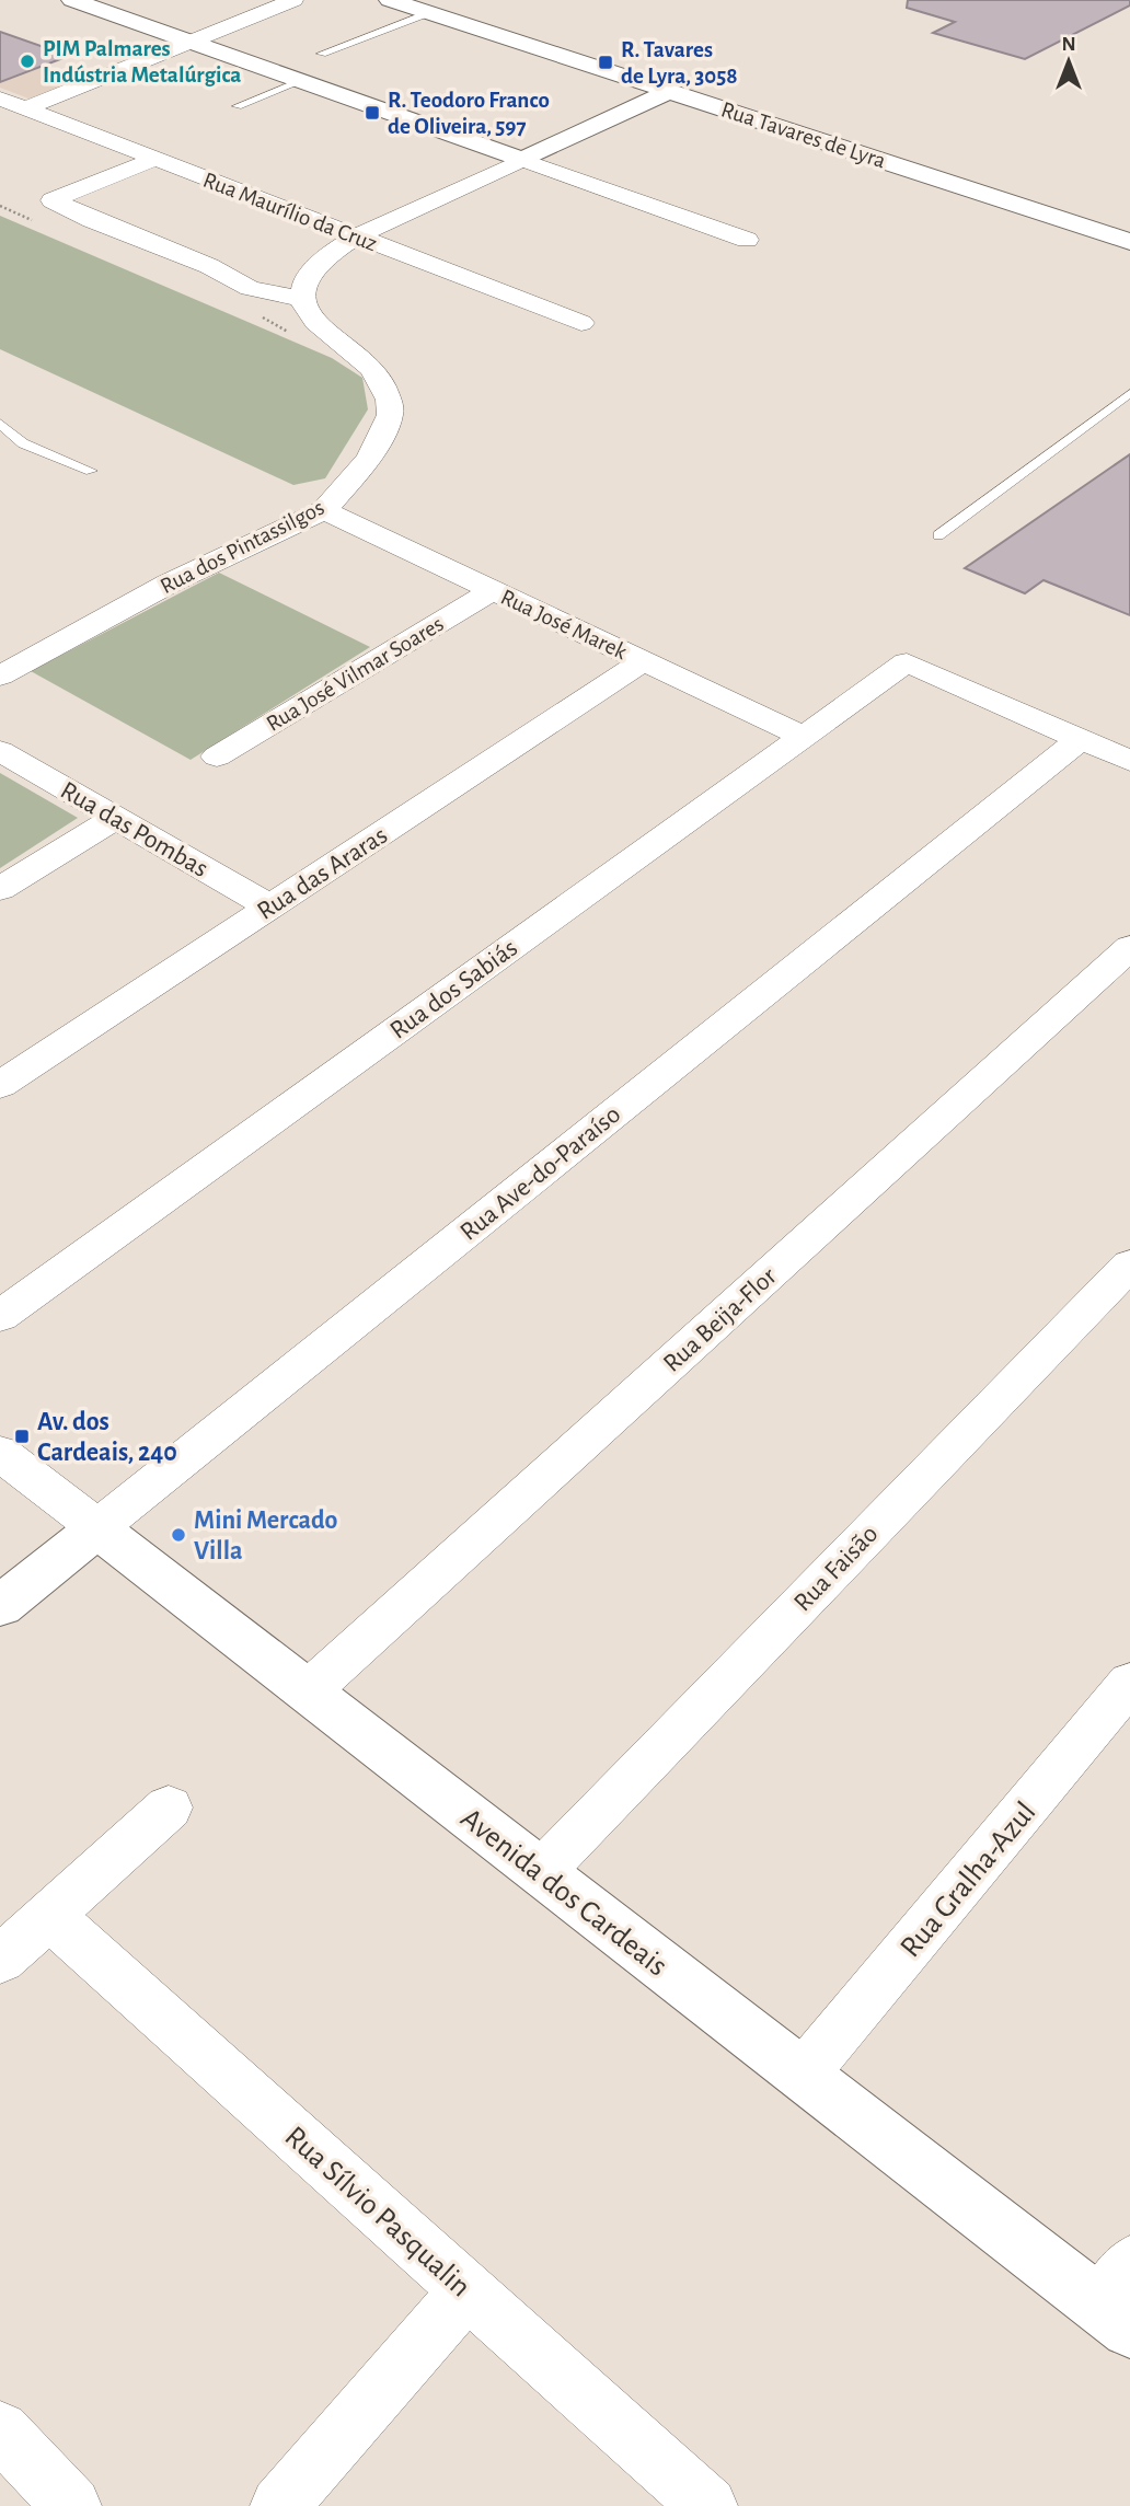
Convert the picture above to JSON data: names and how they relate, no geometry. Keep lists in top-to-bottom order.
{
  "streets": {
    "main road": ["Rua Tavares de Lyra", "Rua Ave-do-Paraíso", "Avenida dos Cardeais"],
    "street": [
      "Rua Maurílio da Cruz",
      "Rua dos Pintassilgos",
      "Rua José Marek",
      "Rua José Vilmar Soares",
      "Rua das Pombas",
      "Rua das Araras",
      "Rua dos Sabiás",
      "Rua Beija-Flor",
      "Rua Faisão",
      "Rua Gralha-Azul",
      "Rua Sílvio Pasqualin"
    ]
  },
  "crossings": [
    ["Rua dos Pintassilgos", "Rua José Marek"],
    ["Rua José Marek", "Rua José Vilmar Soares"],
    ["Rua José Marek", "Rua das Araras"],
    ["Rua José Marek", "Rua dos Sabiás"],
    ["Rua das Pombas", "Rua das Araras"],
    ["Rua dos Sabiás", "Rua Ave-do-Paraíso"],
    ["Rua Ave-do-Paraíso", "Avenida dos Cardeais"],
    ["Rua Beija-Flor", "Avenida dos Cardeais"],
    ["Rua Faisão", "Avenida dos Cardeais"],
    ["Rua Gralha-Azul", "Avenida dos Cardeais"]
  ],
  "places": {
    "other": ["PIM Palmares Indústria Metalúrgica", "Mini Mercado Villa"],
    "transit": ["R. Tavares de Lyra, 3058", "R. Teodoro Franco de Oliveira, 597", "Av. dos Cardeais, 240"]
  },
  "north": "top"
}
